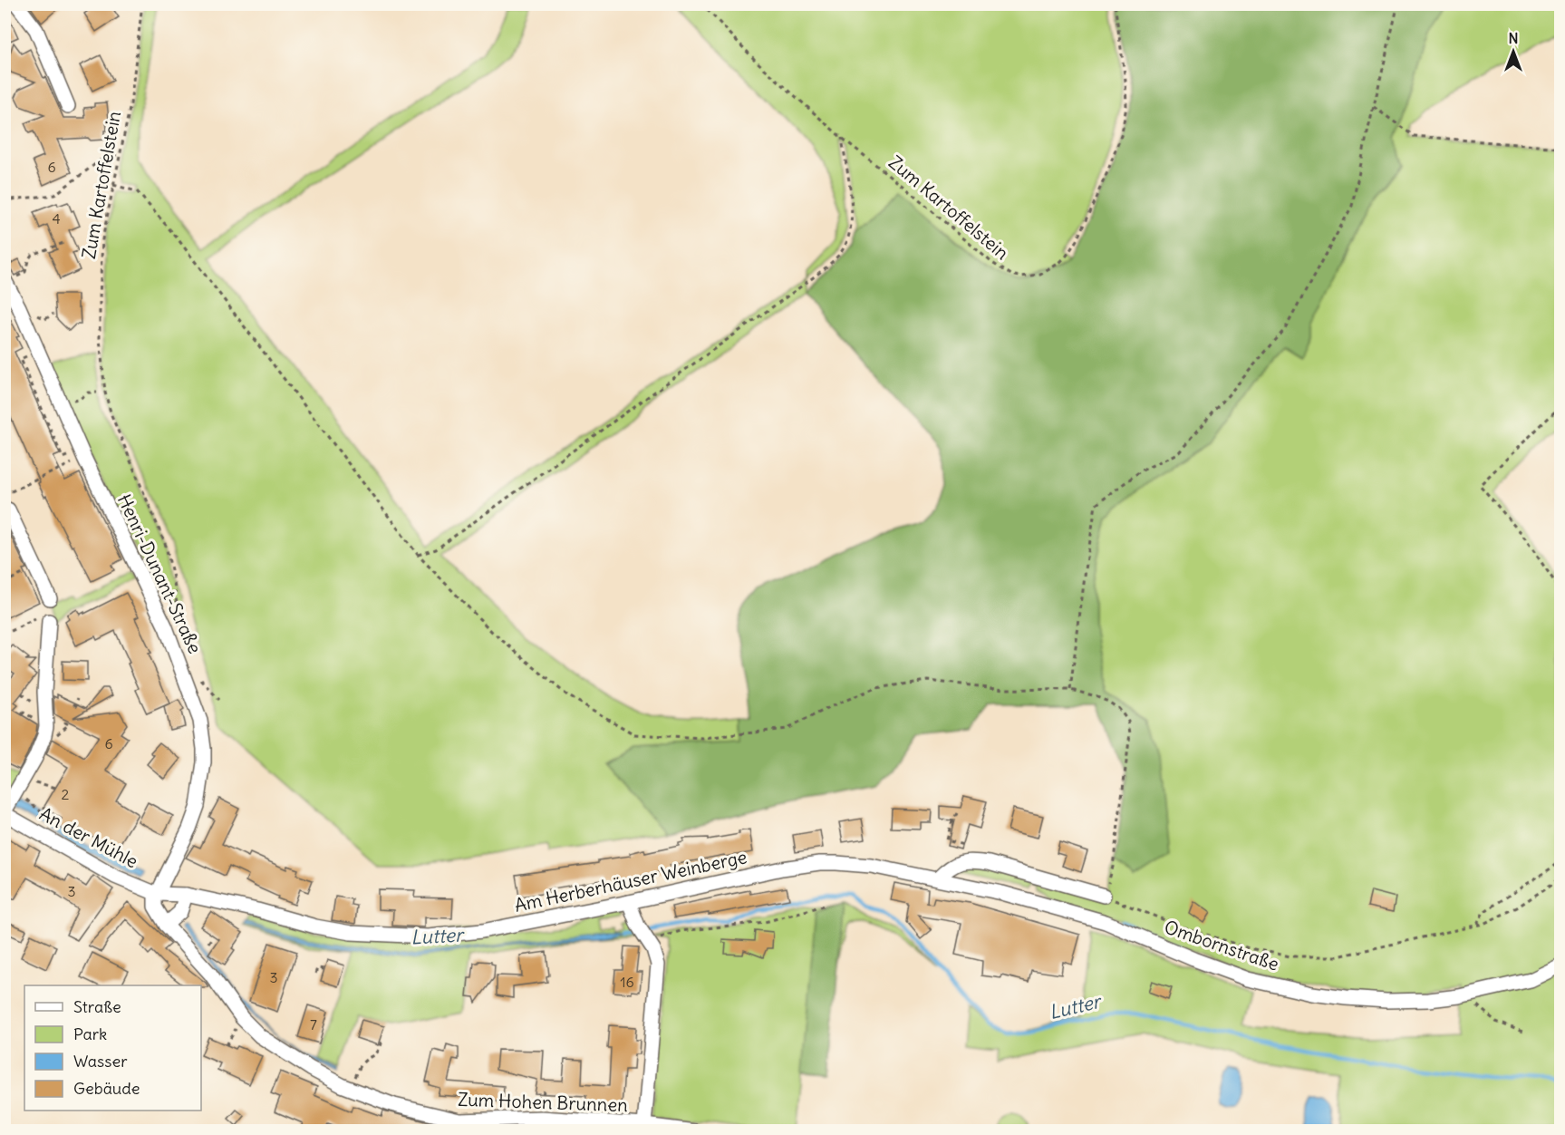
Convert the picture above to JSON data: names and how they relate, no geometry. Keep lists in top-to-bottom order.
{
  "streets": {
    "street": [
      "Henri-Dunant-Straße",
      "An der Mühle",
      "Am Herberhäuser Weinberge",
      "Ombornstraße",
      "Zum Hohen Brunnen"
    ],
    "path": ["Zum Kartoffelstein"]
  },
  "crossings": [
    ["Zum Kartoffelstein", "Henri-Dunant-Straße"],
    ["Henri-Dunant-Straße", "An der Mühle"],
    ["Henri-Dunant-Straße", "Am Herberhäuser Weinberge"],
    ["Henri-Dunant-Straße", "Zum Hohen Brunnen"],
    ["An der Mühle", "Am Herberhäuser Weinberge"],
    ["An der Mühle", "Zum Hohen Brunnen"],
    ["Am Herberhäuser Weinberge", "Ombornstraße"],
    ["Am Herberhäuser Weinberge", "Zum Hohen Brunnen"]
  ],
  "water": ["Lutter"],
  "house_numbers": [
    "6",
    "4",
    "6",
    "2",
    "3",
    "3",
    "16",
    "7"
  ],
  "legend": [
    "Straße",
    "Park",
    "Wasser",
    "Gebäude"
  ],
  "north": "top"
}
